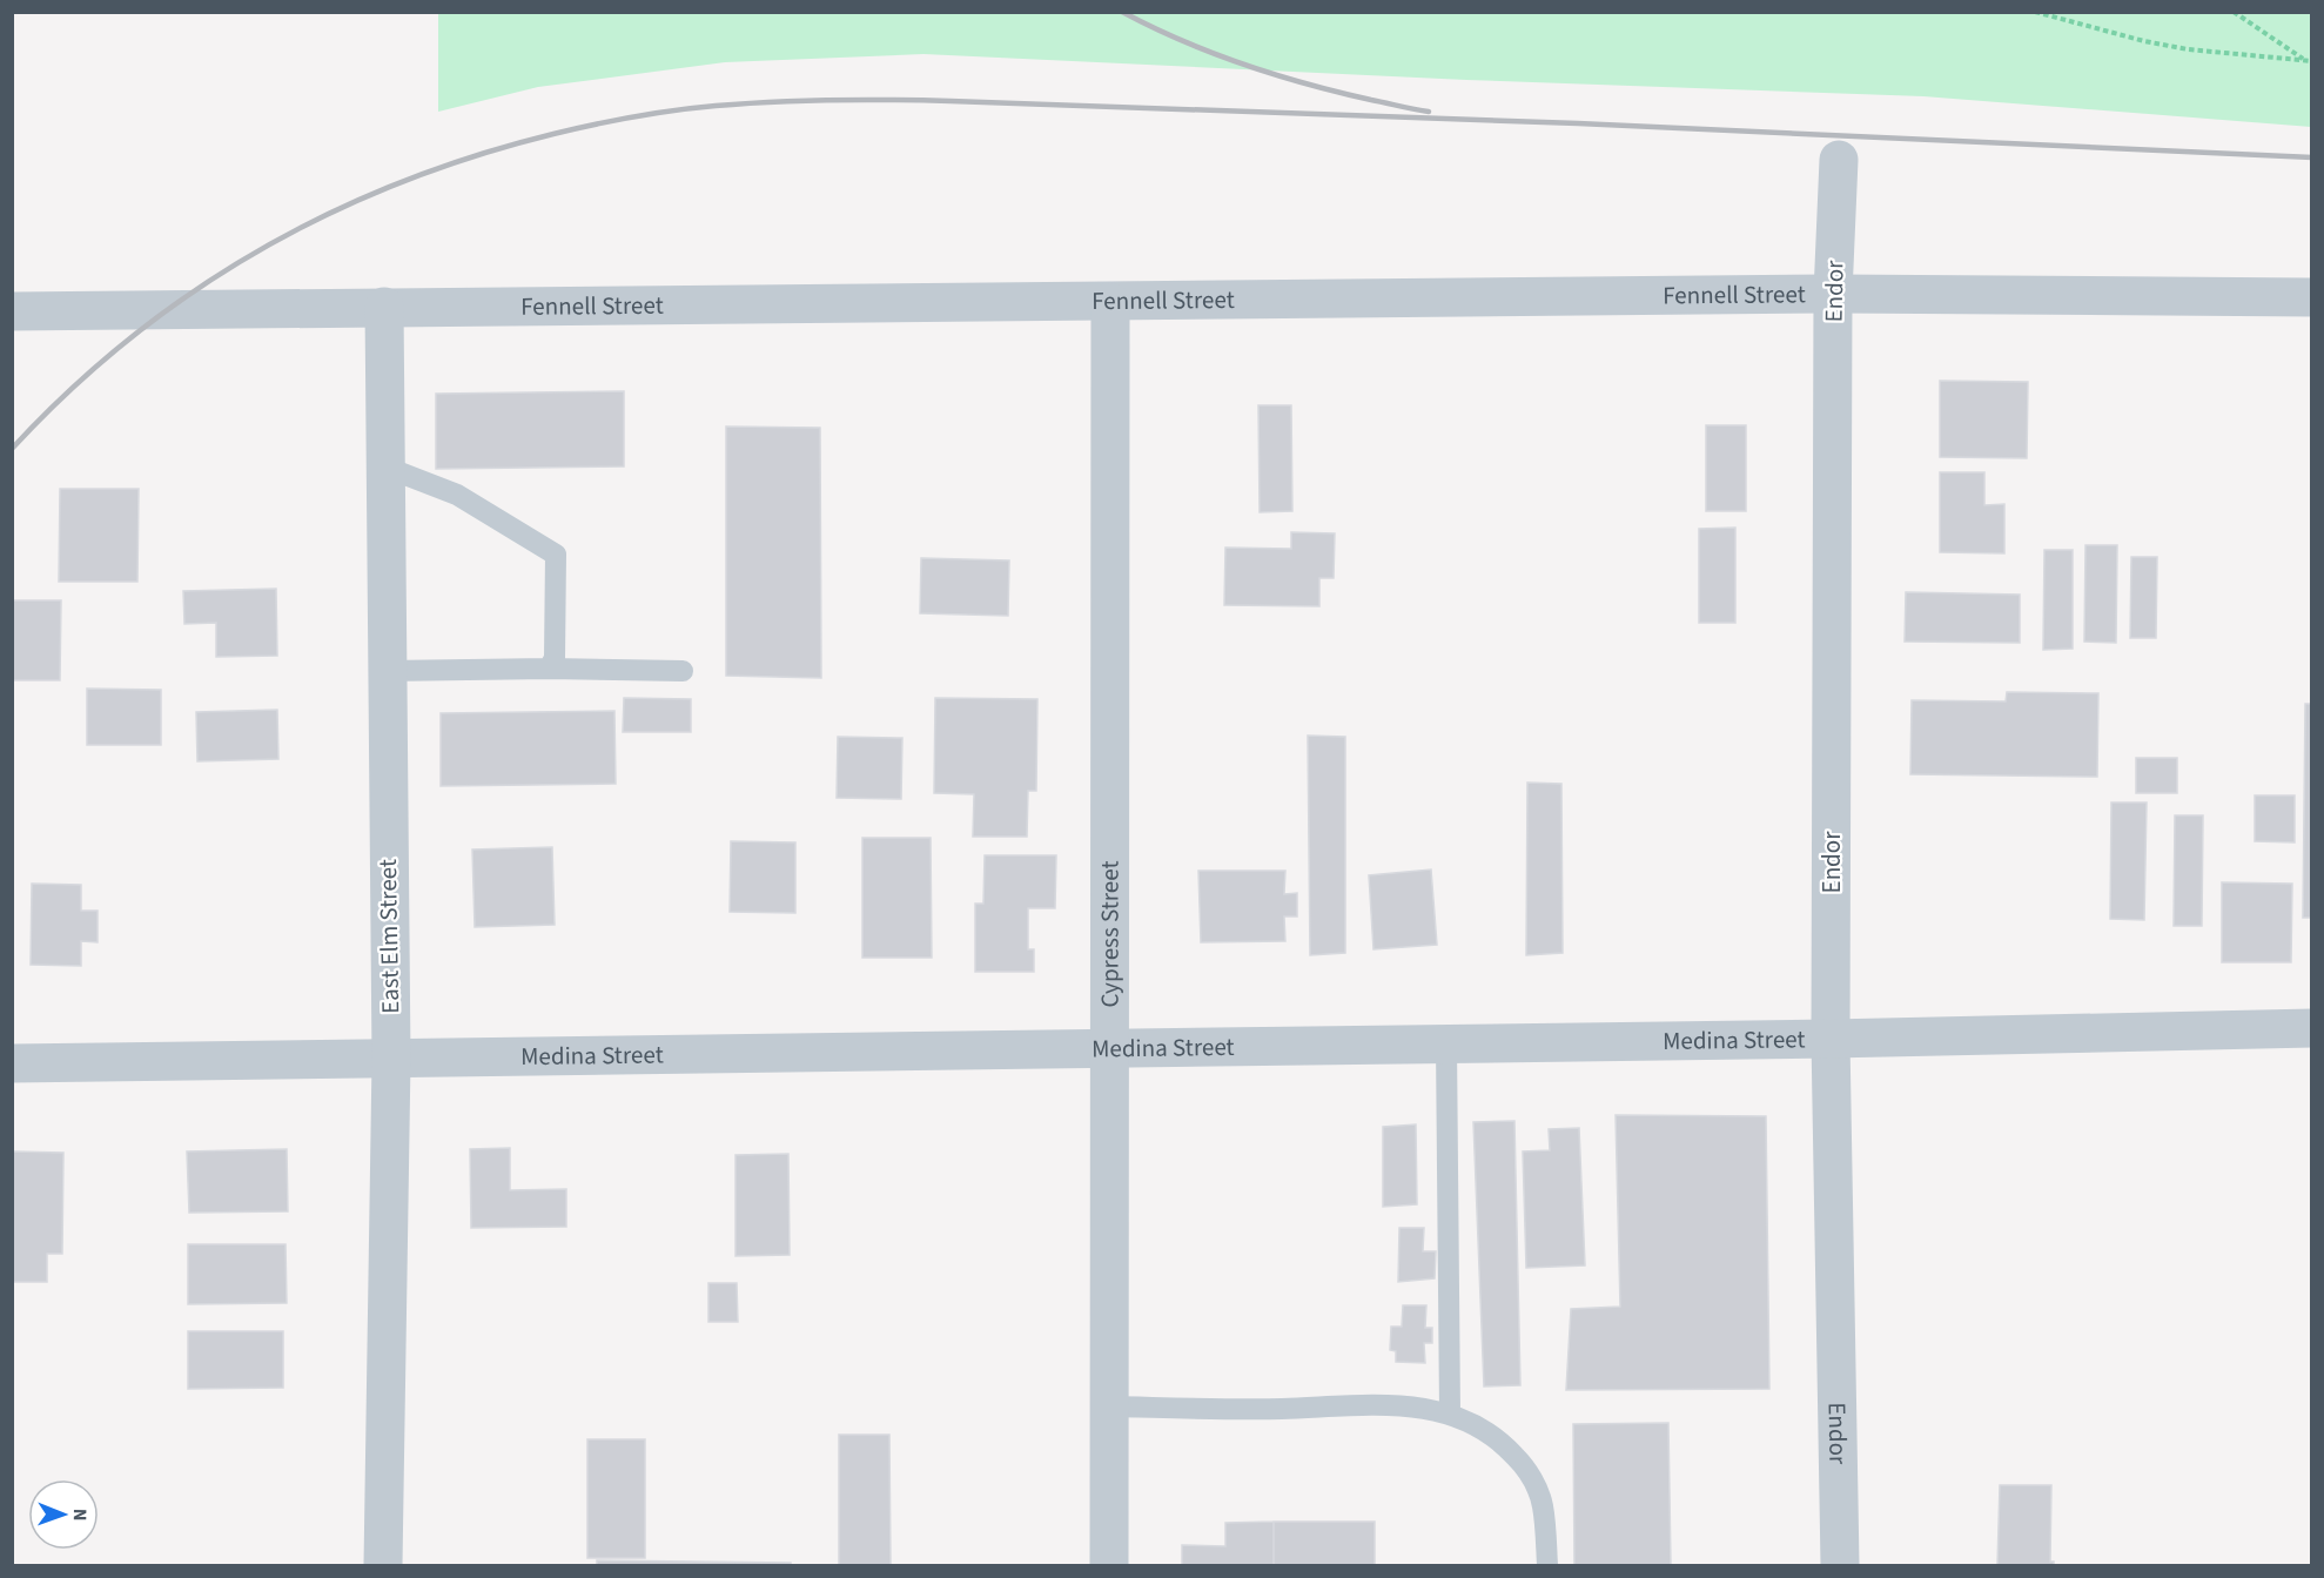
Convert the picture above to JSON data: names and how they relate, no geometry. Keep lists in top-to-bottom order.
{
  "streets": {
    "street": [
      "Endor",
      "Fennell Street",
      "Cypress Street",
      "East Elm Street",
      "Medina Street"
    ]
  },
  "crossings": [
    ["Endor", "Fennell Street"],
    ["Endor", "Medina Street"],
    ["Fennell Street", "Cypress Street"],
    ["Fennell Street", "East Elm Street"],
    ["Cypress Street", "Medina Street"],
    ["East Elm Street", "Medina Street"]
  ],
  "north": "right"
}
